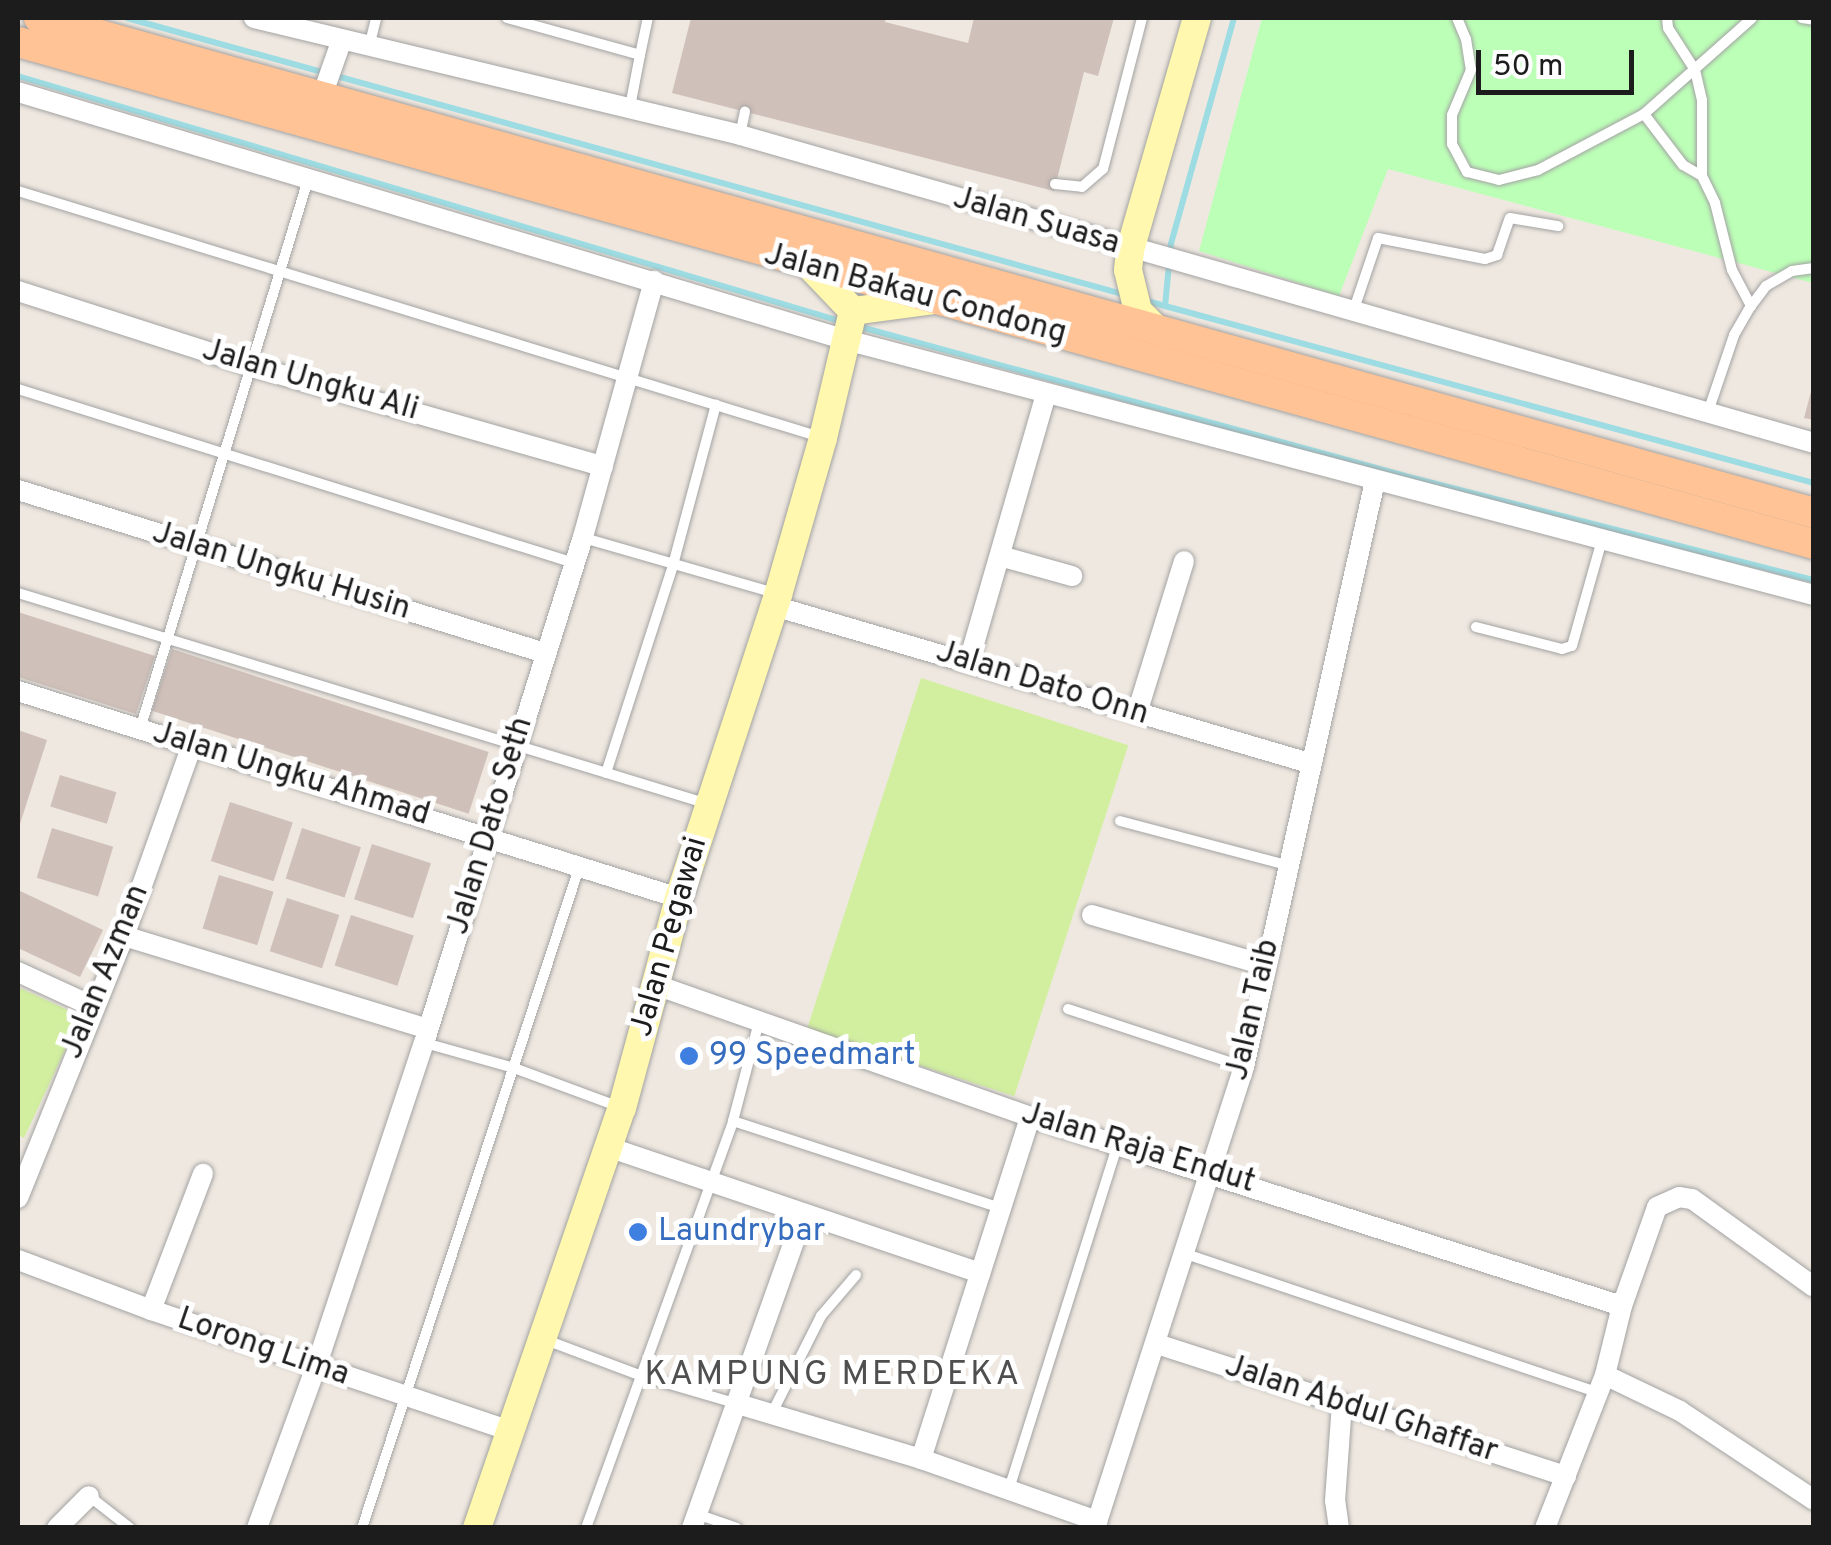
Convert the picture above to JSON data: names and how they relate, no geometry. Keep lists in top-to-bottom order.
{
  "streets": {
    "main road": ["Jalan Bakau Condong"],
    "street": [
      "Jalan Suasa",
      "Jalan Ungku Ali",
      "Jalan Ungku Husin",
      "Jalan Dato Onn",
      "Jalan Ungku Ahmad",
      "Jalan Dato Seth",
      "Jalan Pegawai",
      "Jalan Azman",
      "Jalan Taib",
      "Jalan Raja Endut",
      "Lorong Lima",
      "Jalan Abdul Ghaffar"
    ]
  },
  "crossings": [
    ["Jalan Ungku Ali", "Jalan Dato Seth"],
    ["Jalan Ungku Husin", "Jalan Dato Seth"],
    ["Jalan Dato Onn", "Jalan Pegawai"],
    ["Jalan Dato Onn", "Jalan Taib"],
    ["Jalan Ungku Ahmad", "Jalan Dato Seth"],
    ["Jalan Ungku Ahmad", "Jalan Pegawai"],
    ["Jalan Ungku Ahmad", "Jalan Azman"],
    ["Jalan Dato Seth", "Lorong Lima"],
    ["Jalan Pegawai", "Jalan Raja Endut"],
    ["Jalan Pegawai", "Lorong Lima"],
    ["Jalan Taib", "Jalan Raja Endut"],
    ["Jalan Taib", "Jalan Abdul Ghaffar"]
  ],
  "districts": ["KAMPUNG MERDEKA"],
  "places": ["99 Speedmart", "Laundrybar"],
  "scale_bar": "50 m"
}
